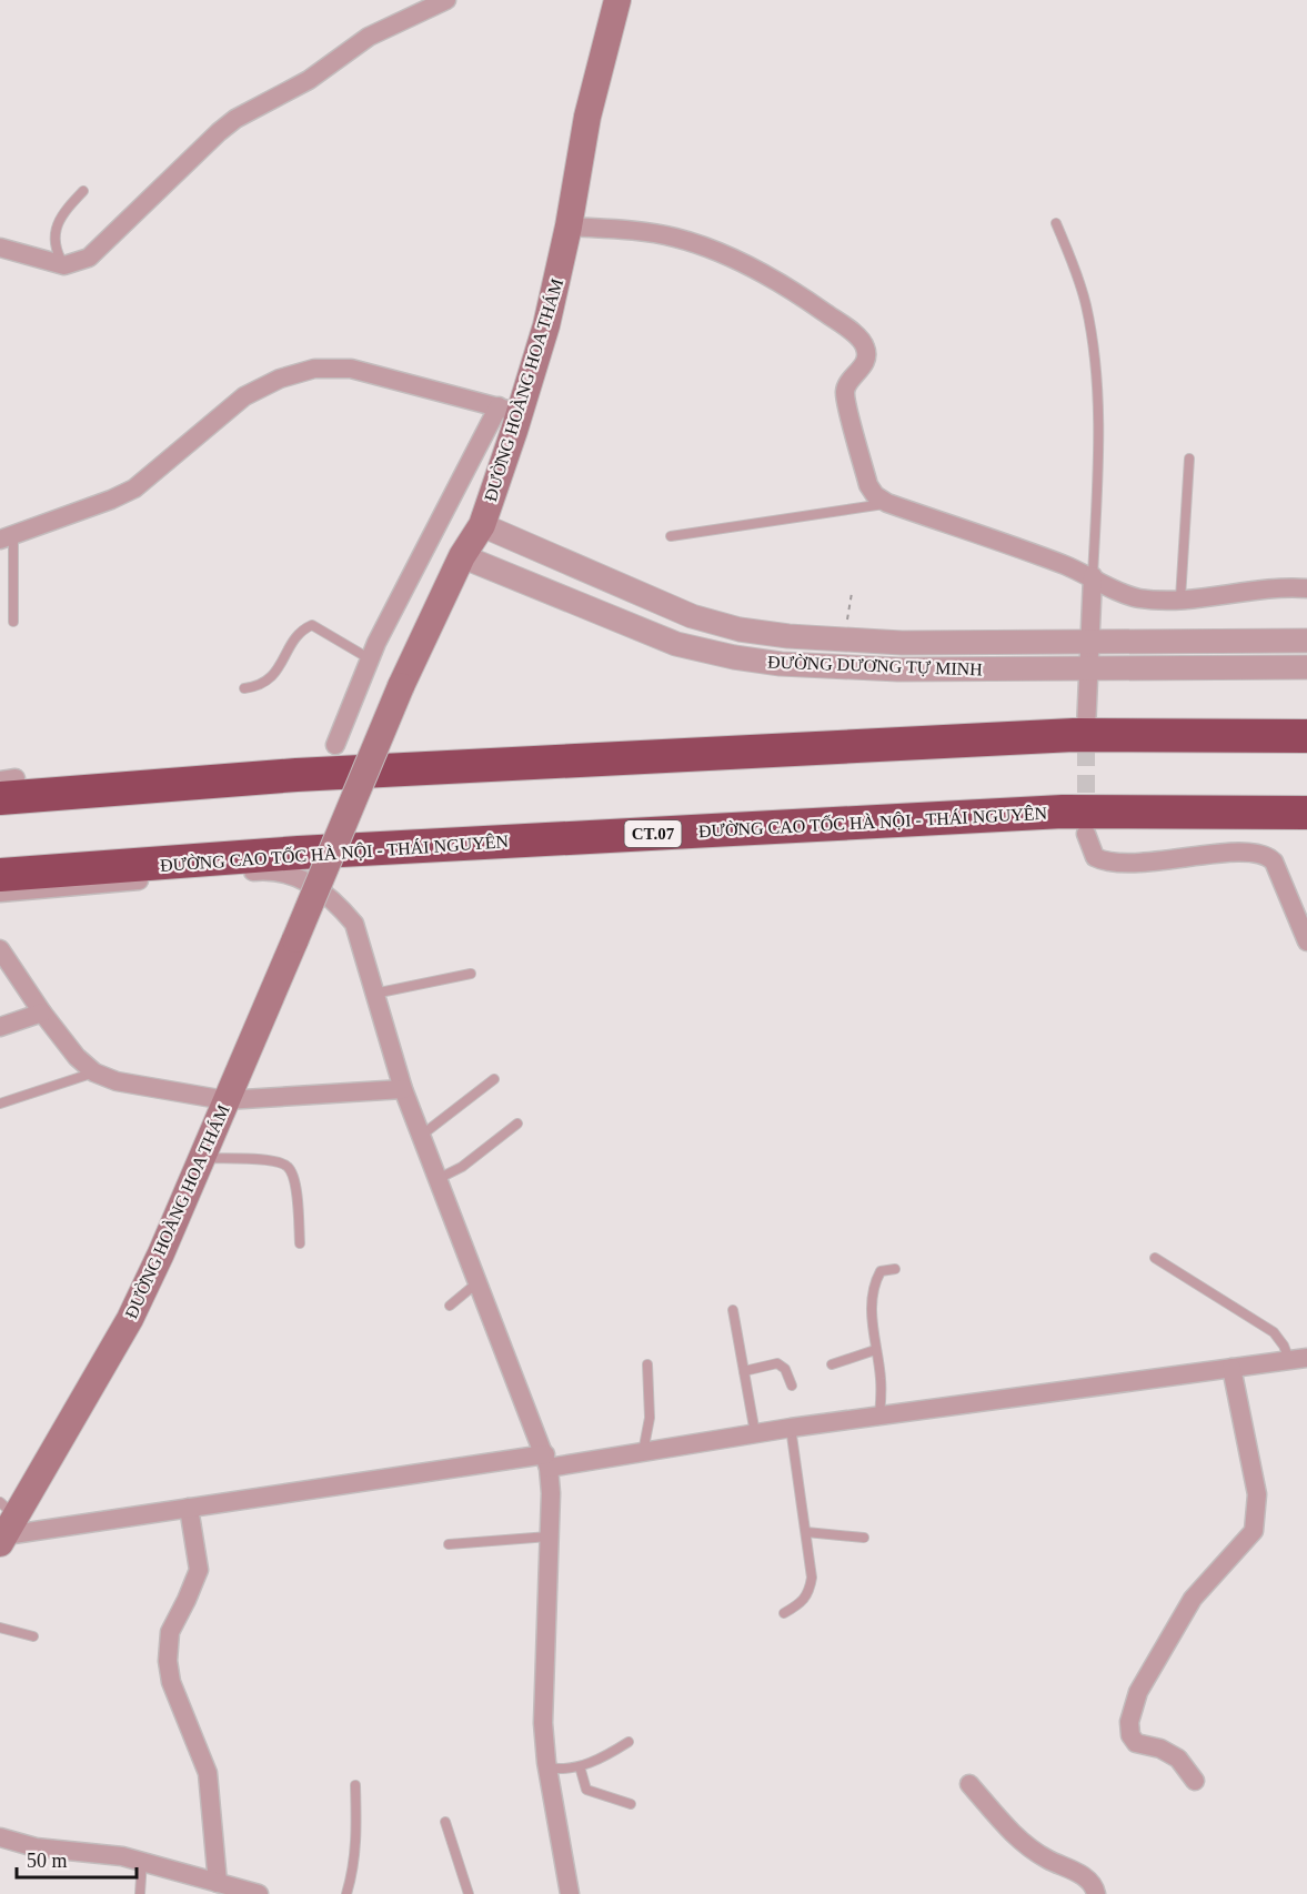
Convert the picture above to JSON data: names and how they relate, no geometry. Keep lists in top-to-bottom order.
{
  "streets": {
    "highway": ["ĐƯỜNG CAO TỐC HÀ NỘI - THÁI NGUYÊN", "CT.07"],
    "main road": ["ĐƯỜNG HOÀNG HOA THÁM"],
    "street": ["ĐƯỜNG DƯƠNG TỰ MINH"]
  },
  "crossings": [
    ["ĐƯỜNG HOÀNG HOA THÁM", "ĐƯỜNG DƯƠNG TỰ MINH"]
  ],
  "scale_bar": "50 m"
}
